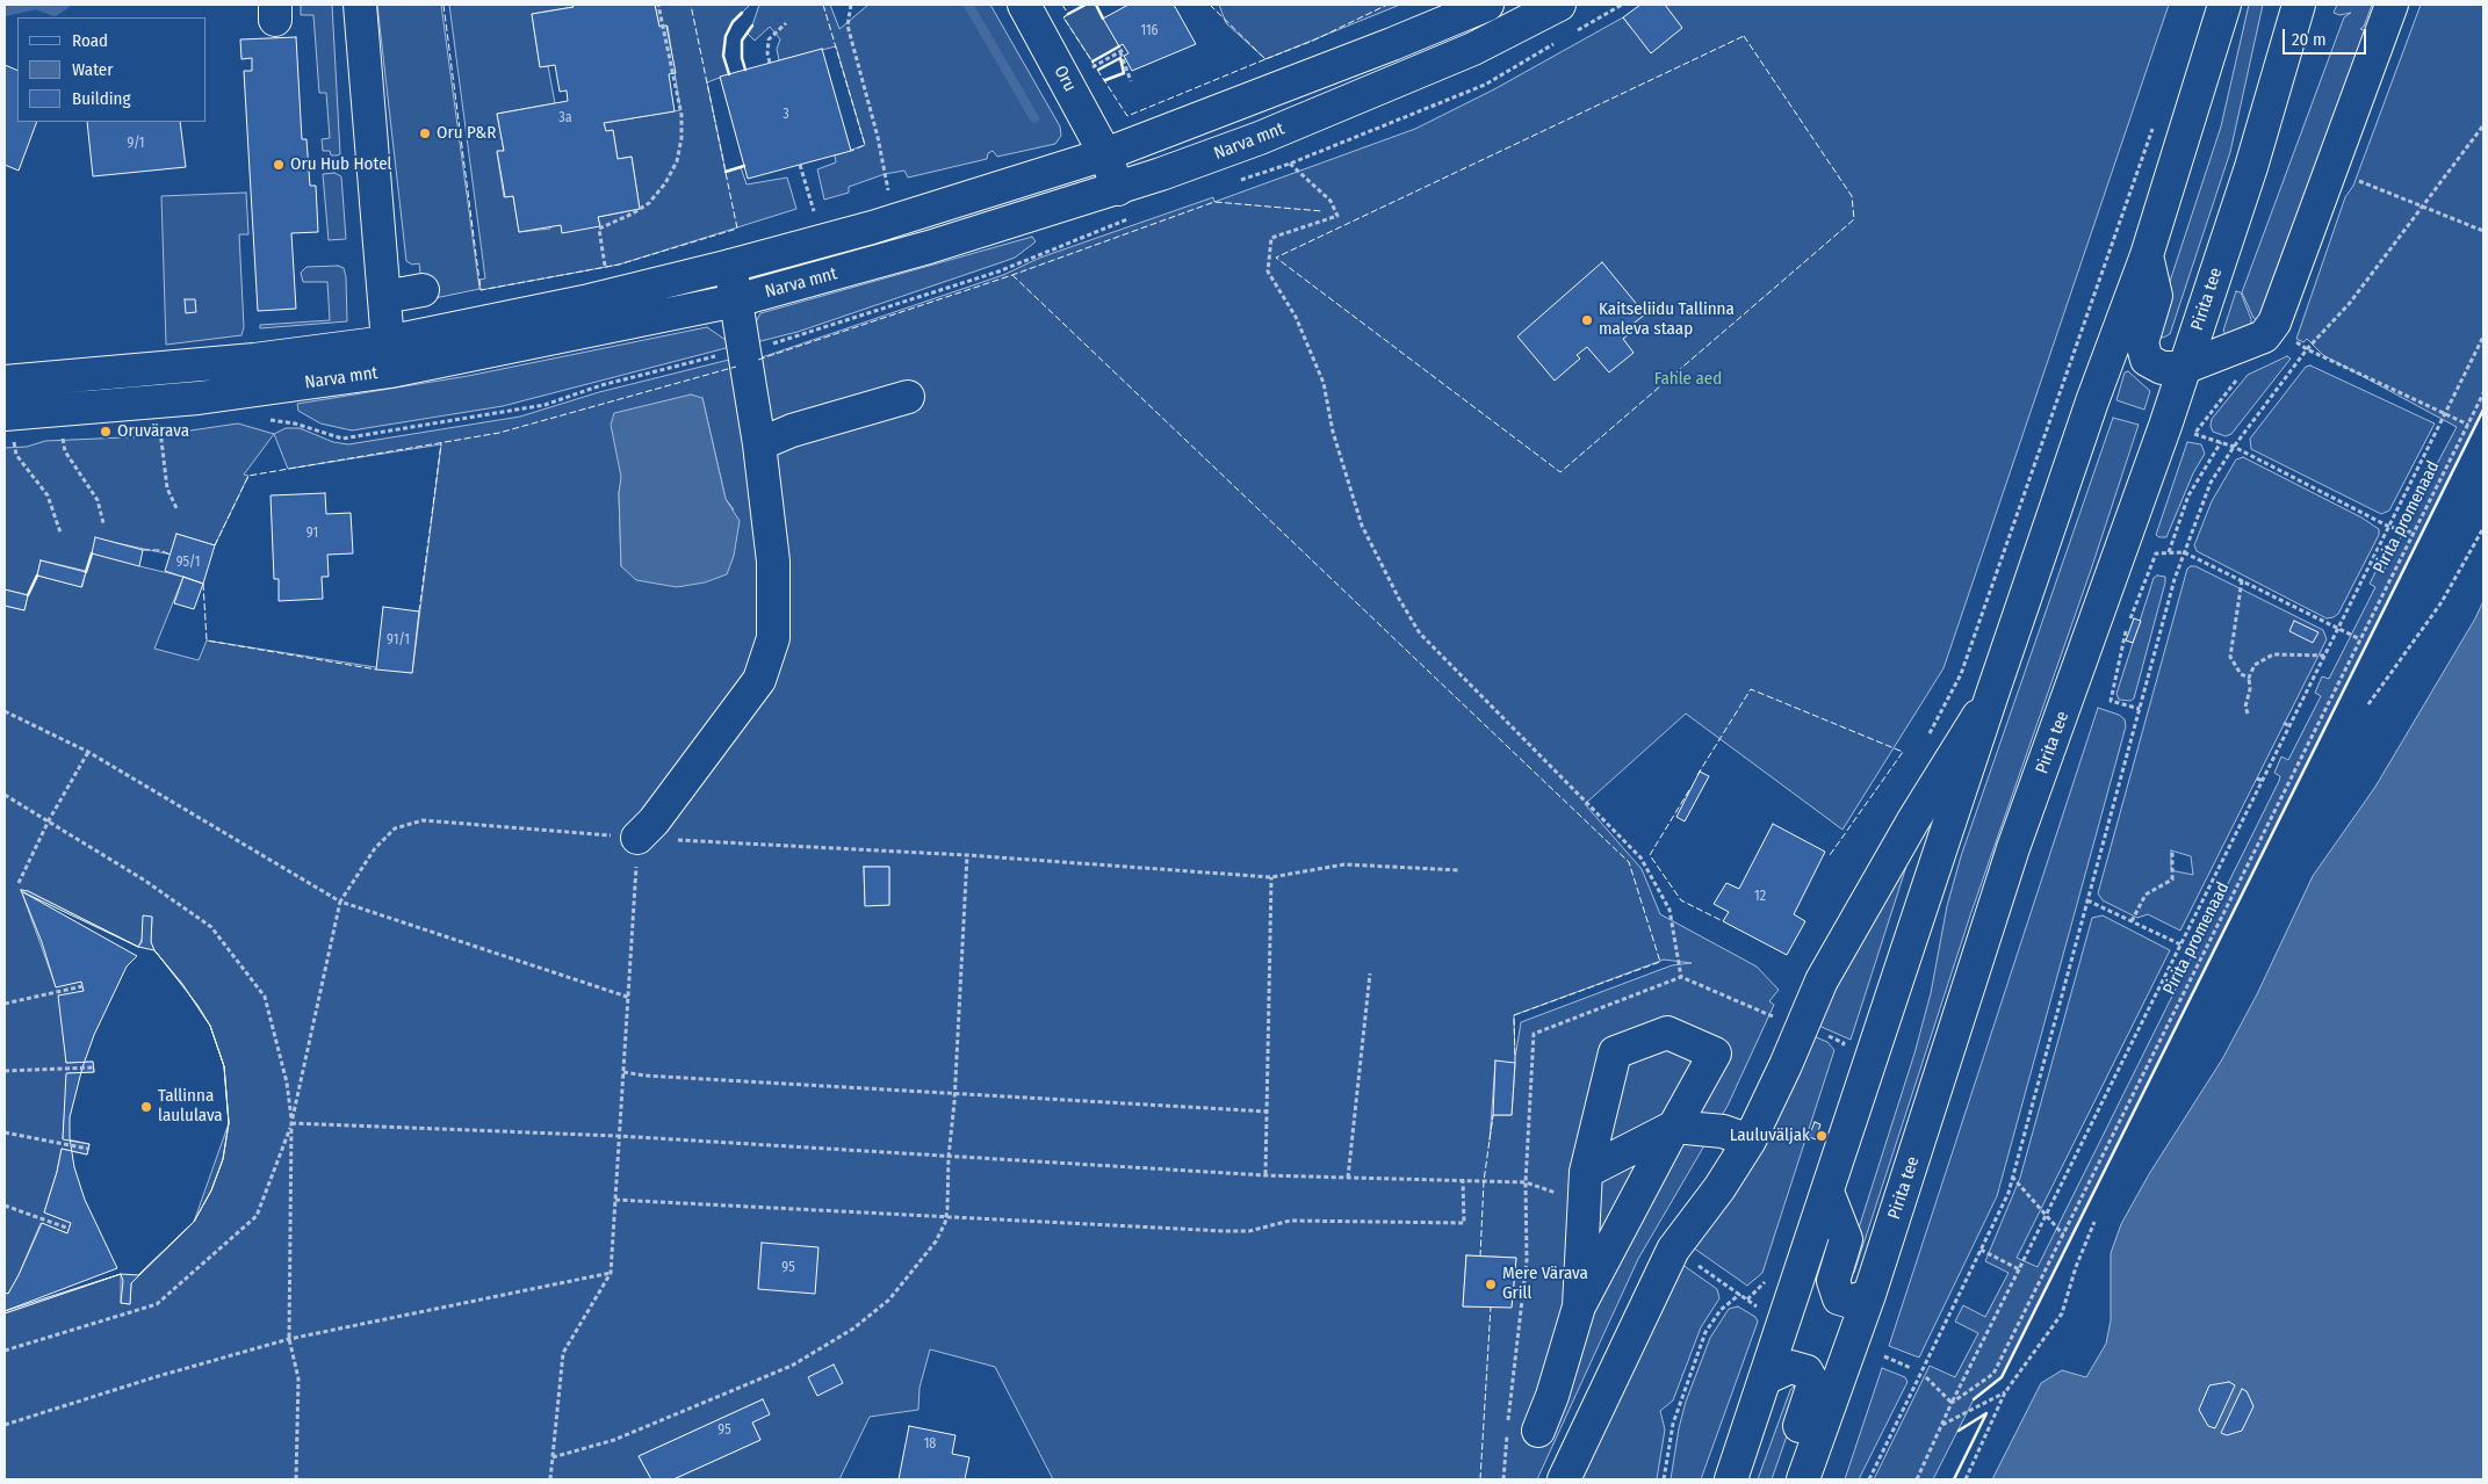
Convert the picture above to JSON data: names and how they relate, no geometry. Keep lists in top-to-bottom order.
{
  "streets": {
    "main road": ["Oru", "Narva mnt", "Pirita tee"],
    "path": ["Pirita promenaad"]
  },
  "crossings": [
    ["Oru", "Narva mnt"]
  ],
  "parks": ["Fahle aed"],
  "places": [
    "Oru P&R",
    "Oru Hub Hotel",
    "Kaitseliidu Tallinna maleva staap",
    "Oruvärava",
    "Tallinna laululava",
    "Lauluväljak",
    "Mere Värava Grill"
  ],
  "house_numbers": [
    "116",
    "3",
    "3a",
    "9/1",
    "91",
    "95/1",
    "91/1",
    "12",
    "95",
    "95",
    "18"
  ],
  "legend": ["Road", "Water", "Building"],
  "scale_bar": "20 m"
}
